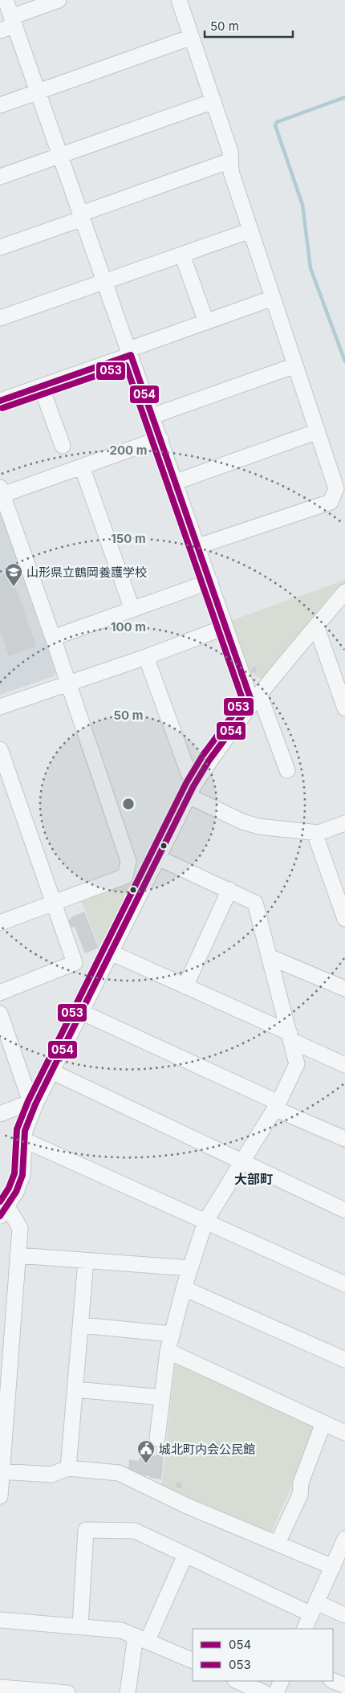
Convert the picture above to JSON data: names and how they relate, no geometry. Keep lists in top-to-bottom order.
{
  "districts": ["大部町"],
  "places": {
    "school or university": ["山形県立鶴岡養護学校"],
    "public building": ["城北町内会公民館"]
  },
  "lines": ["transit line 054", "transit line 053"],
  "legend": ["054", "053"],
  "scale_bar": "50 m",
  "rings": [
    "200 m",
    "150 m",
    "100 m",
    "50 m"
  ]
}
